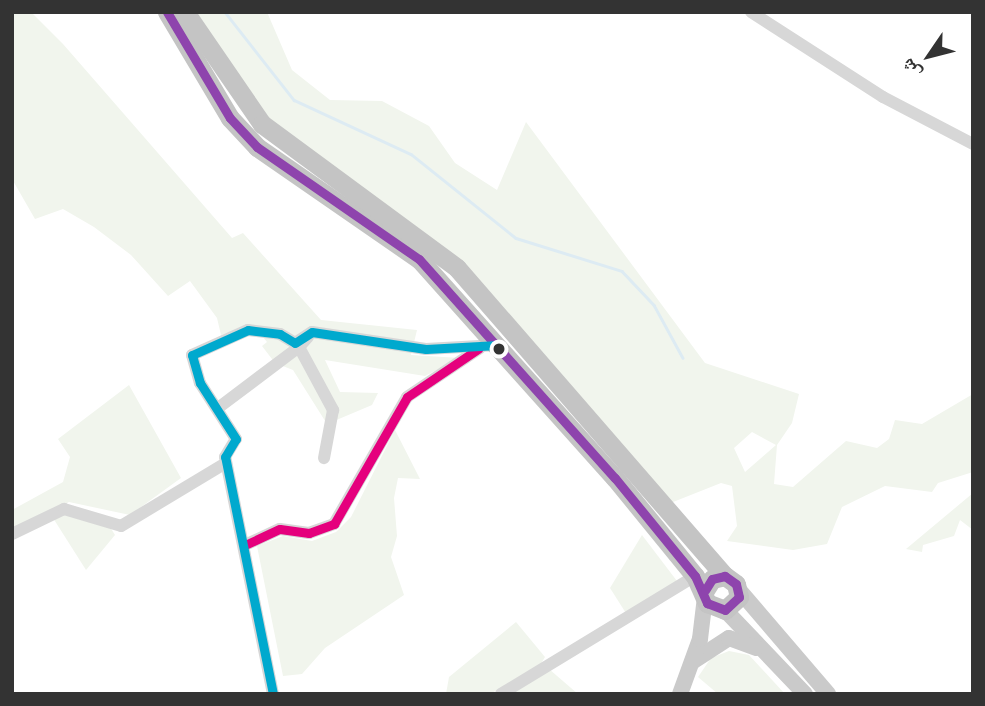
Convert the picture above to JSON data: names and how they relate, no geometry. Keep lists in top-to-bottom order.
{
  "north": "bottom left"
}
